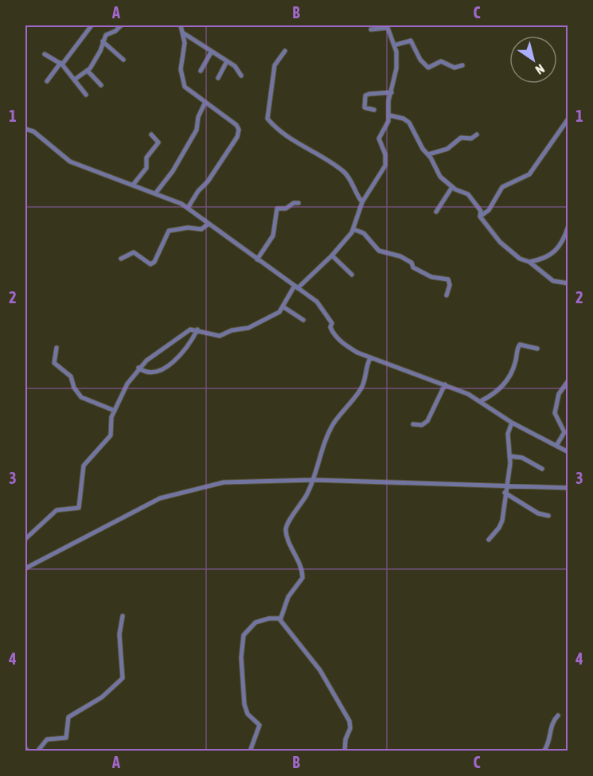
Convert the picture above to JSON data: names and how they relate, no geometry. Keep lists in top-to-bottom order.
{
  "north": "bottom right",
  "grid": {
    "columns": ["A", "B", "C"],
    "rows": [
      "1",
      "2",
      "3",
      "4"
    ]
  }
}
